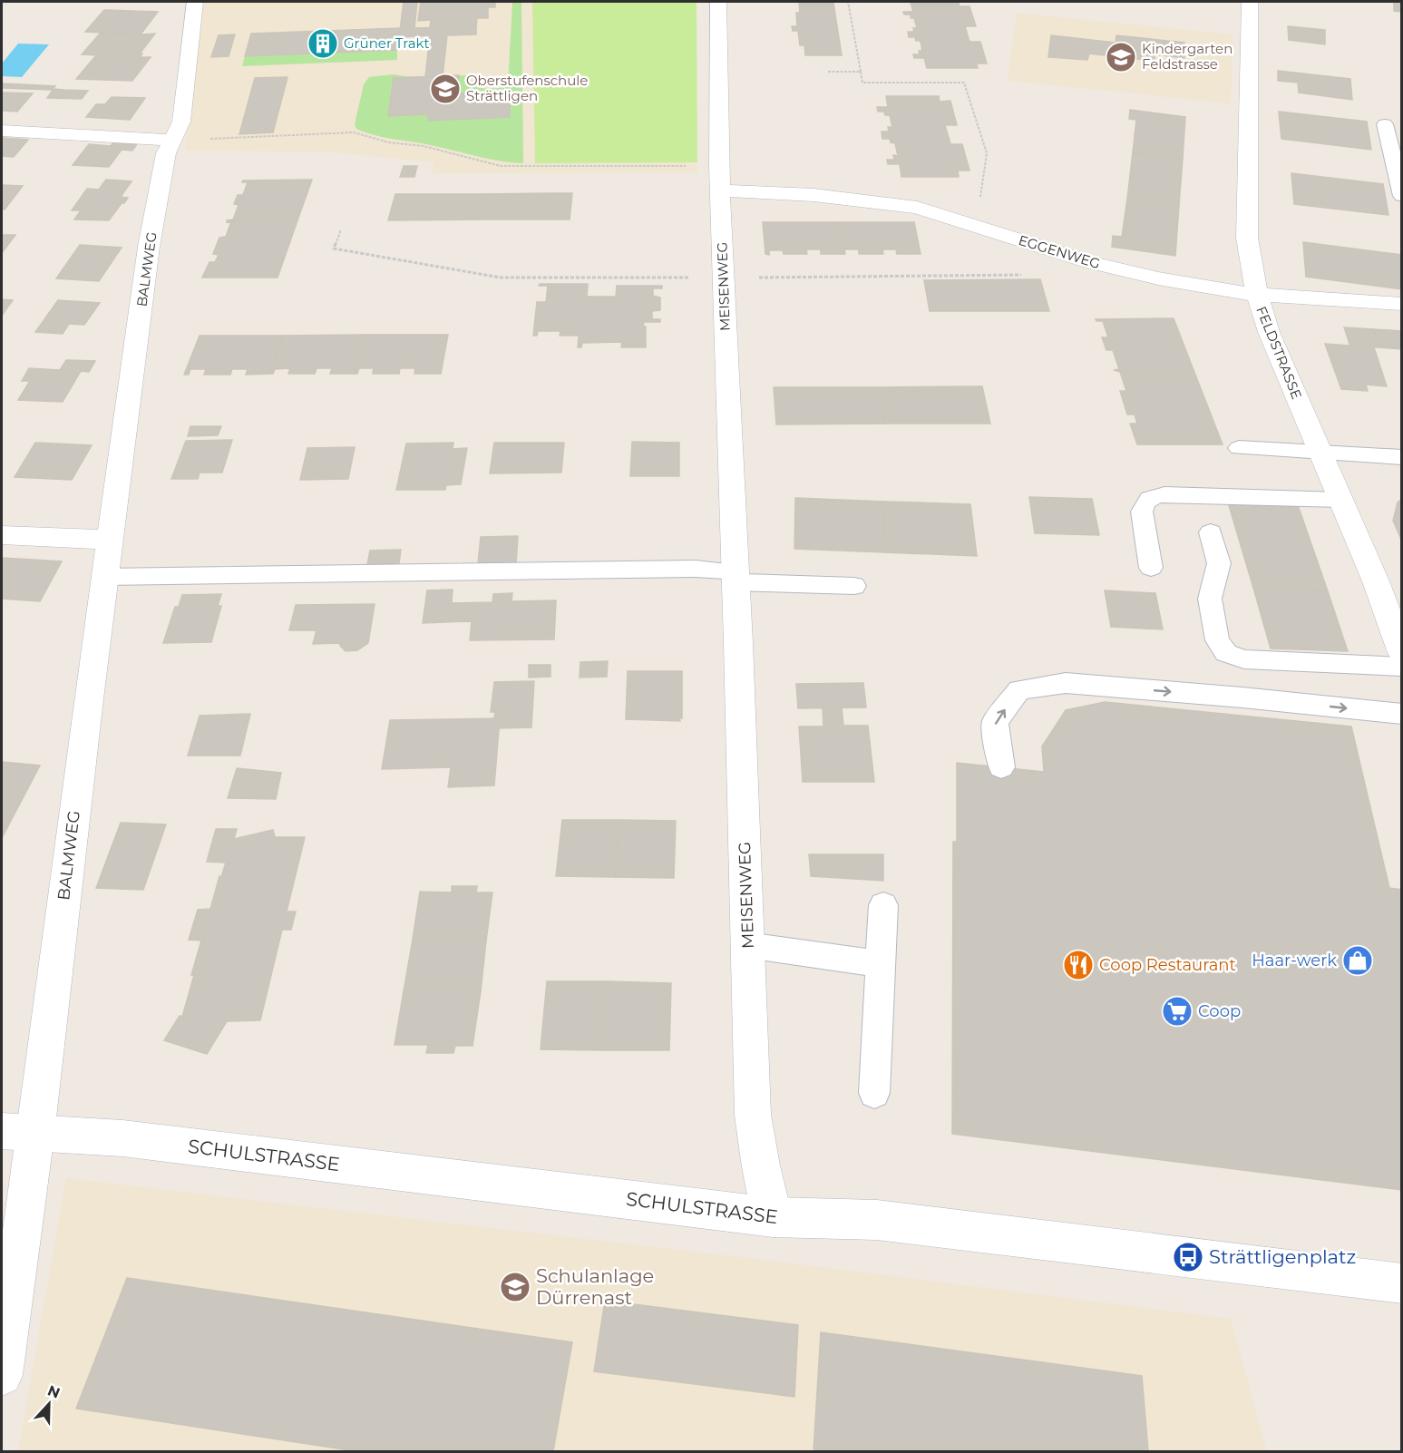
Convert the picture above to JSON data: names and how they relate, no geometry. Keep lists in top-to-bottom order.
{
  "streets": {
    "street": [
      "EGGENWEG",
      "BALMWEG",
      "MEISENWEG",
      "FELDSTRASSE",
      "SCHULSTRASSE"
    ]
  },
  "crossings": [
    ["EGGENWEG", "MEISENWEG"],
    ["EGGENWEG", "FELDSTRASSE"],
    ["BALMWEG", "SCHULSTRASSE"],
    ["MEISENWEG", "SCHULSTRASSE"]
  ],
  "places": {
    "building": ["Grüner Trakt"],
    "school or university": ["Kindergarten Feldstrasse", "Oberstufenschule Strättligen", "Schulanlage Dürrenast"],
    "shop": ["Haar-werk"],
    "restaurant": ["Coop Restaurant"],
    "supermarket": ["Coop"],
    "bus stop": ["Strättligenplatz"]
  },
  "north": "top"
}
